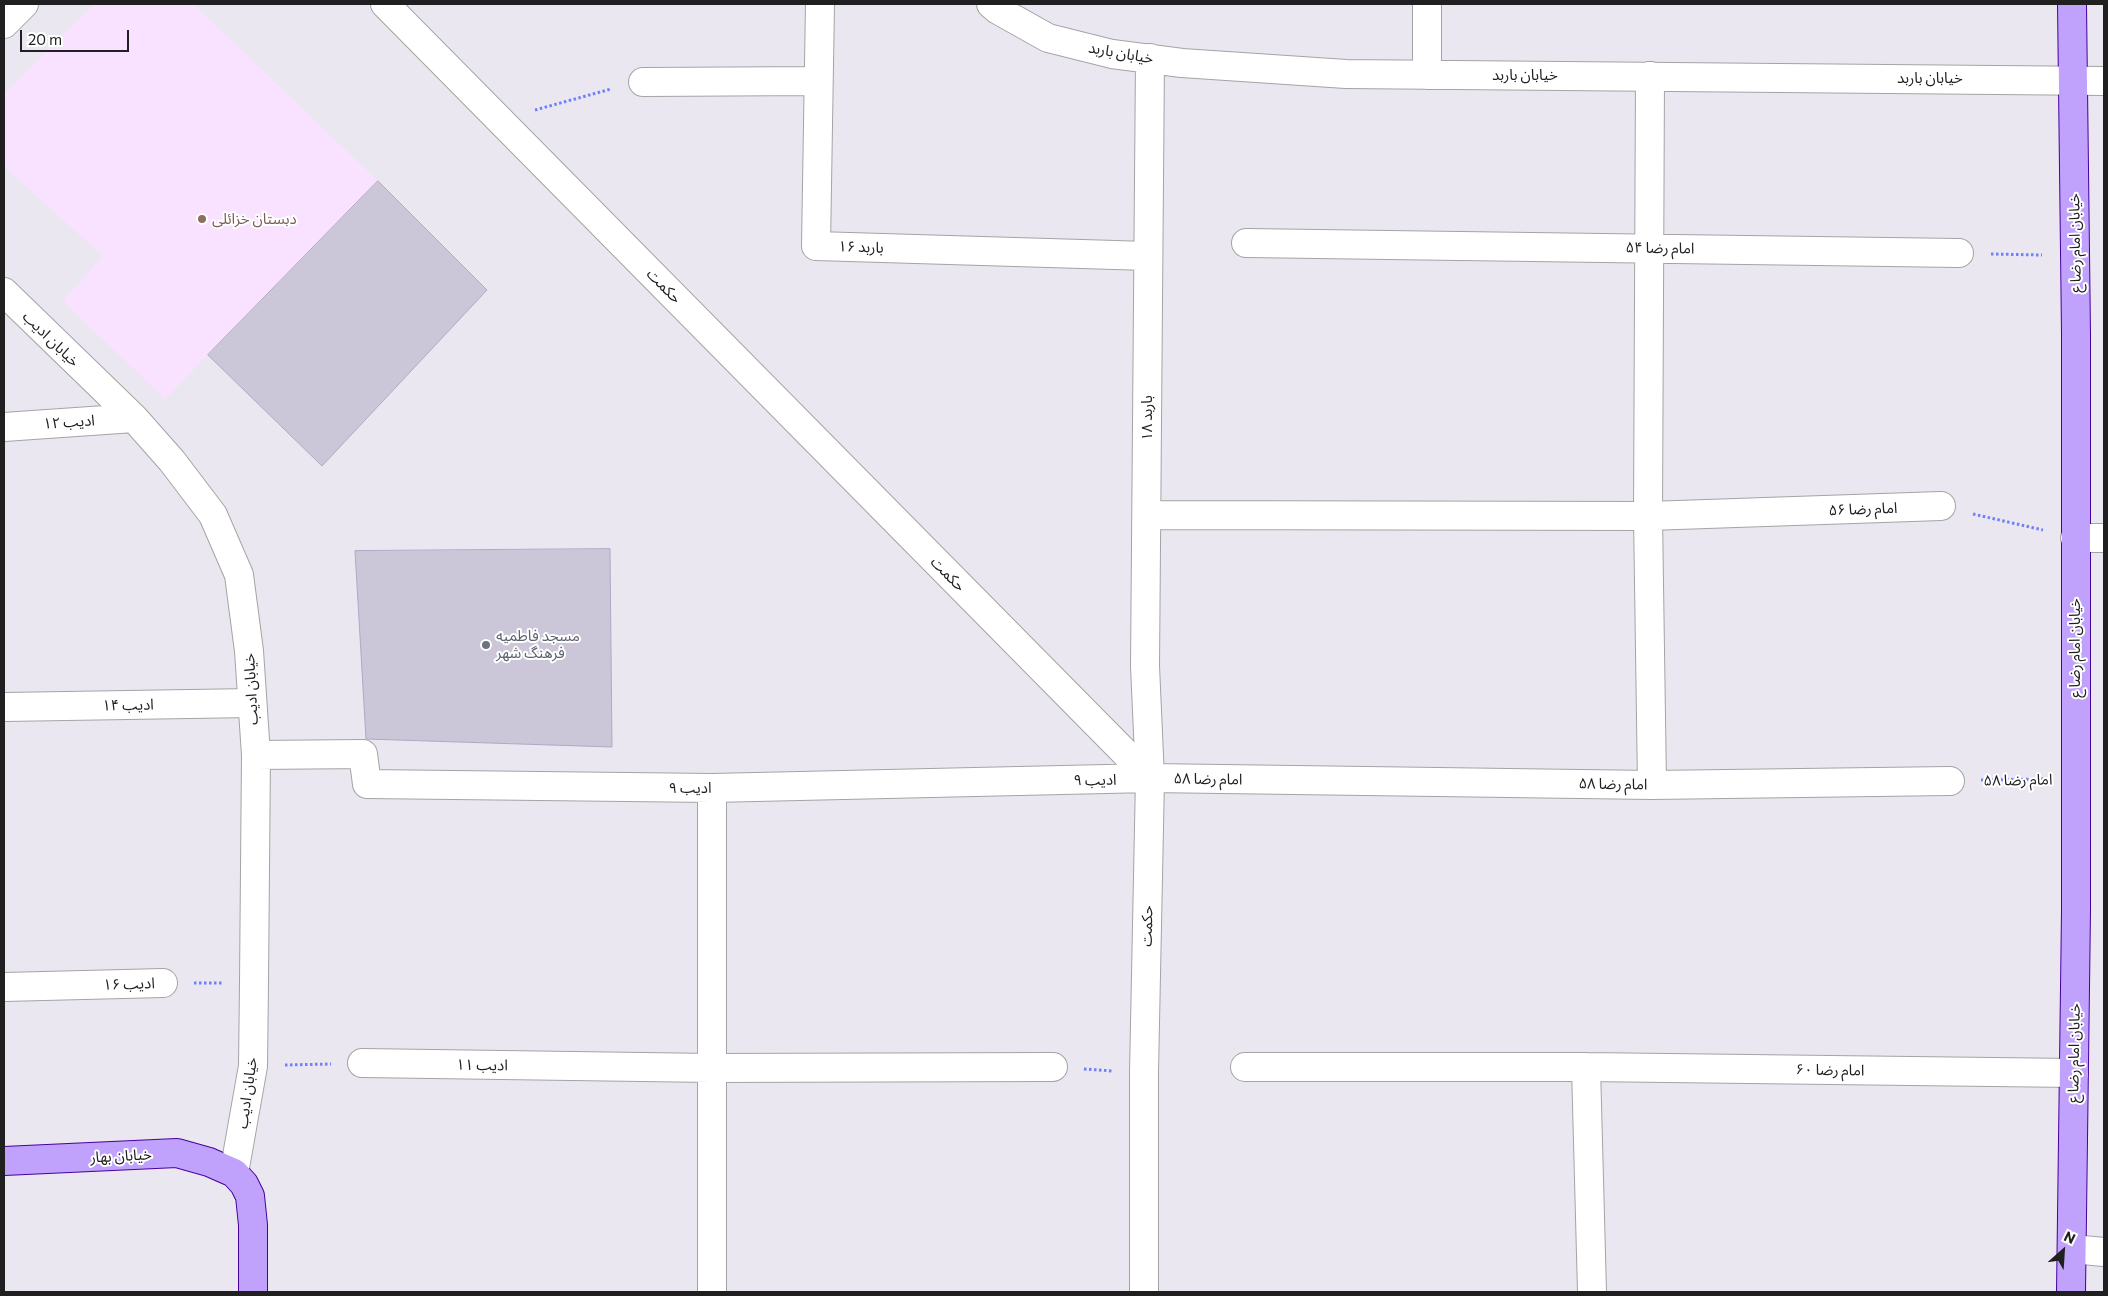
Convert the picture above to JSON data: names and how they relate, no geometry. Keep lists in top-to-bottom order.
{
  "streets": {
    "main road": ["خیابان امام رضا ع", "خیابان بهار"],
    "street": [
      "خیابان باربد",
      "باربد ۱۶",
      "امام رضا ۵۴",
      "حکمت",
      "خیابان ادیب",
      "باربد ۱۸",
      "ادیب ۱۲",
      "امام رضا ۵۶",
      "ادیب ۱۴",
      "امام رضا ۵۸",
      "ادیب ۹",
      "ادیب ۱۶",
      "ادیب ۱۱",
      "امام رضا ۶۰"
    ]
  },
  "crossings": [
    ["خیابان باربد", "خیابان امام رضا ع"],
    ["خیابان باربد", "باربد ۱۸"],
    ["خیابان امام رضا ع", "امام رضا ۵۸"],
    ["خیابان امام رضا ع", "امام رضا ۶۰"],
    ["باربد ۱۶", "باربد ۱۸"],
    ["حکمت", "باربد ۱۸"],
    ["حکمت", "امام رضا ۵۸"],
    ["حکمت", "ادیب ۹"],
    ["خیابان ادیب", "ادیب ۱۲"],
    ["خیابان ادیب", "ادیب ۱۴"],
    ["خیابان ادیب", "ادیب ۹"],
    ["خیابان ادیب", "ادیب ۱۶"],
    ["خیابان ادیب", "خیابان بهار"],
    ["باربد ۱۸", "امام رضا ۵۶"],
    ["باربد ۱۸", "امام رضا ۵۸"],
    ["باربد ۱۸", "ادیب ۹"],
    ["امام رضا ۵۸", "ادیب ۹"]
  ],
  "places": ["دبستان خزائلی", "مسجد فاطمیه فرهنگ شهر"],
  "scale_bar": "20 m",
  "north": "top right"
}
